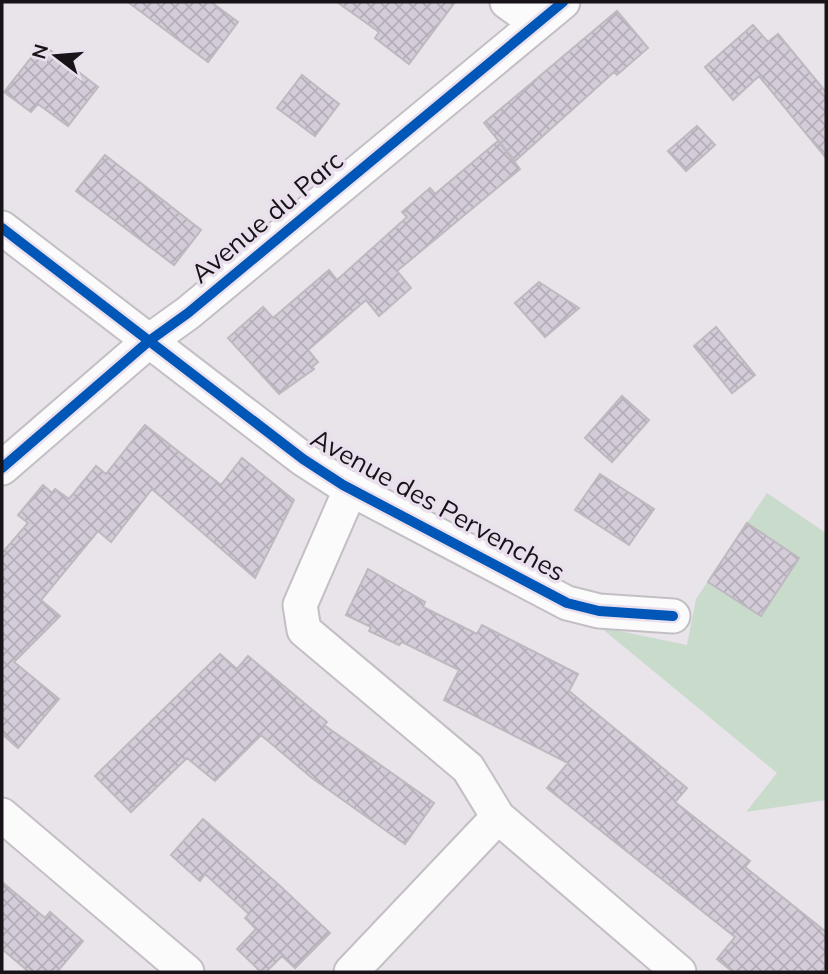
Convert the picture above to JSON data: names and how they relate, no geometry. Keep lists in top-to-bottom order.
{
  "streets": {
    "street": ["Avenue du Parc", "Avenue des Pervenches"]
  },
  "crossings": [
    ["Avenue du Parc", "Avenue des Pervenches"]
  ],
  "north": "left"
}
